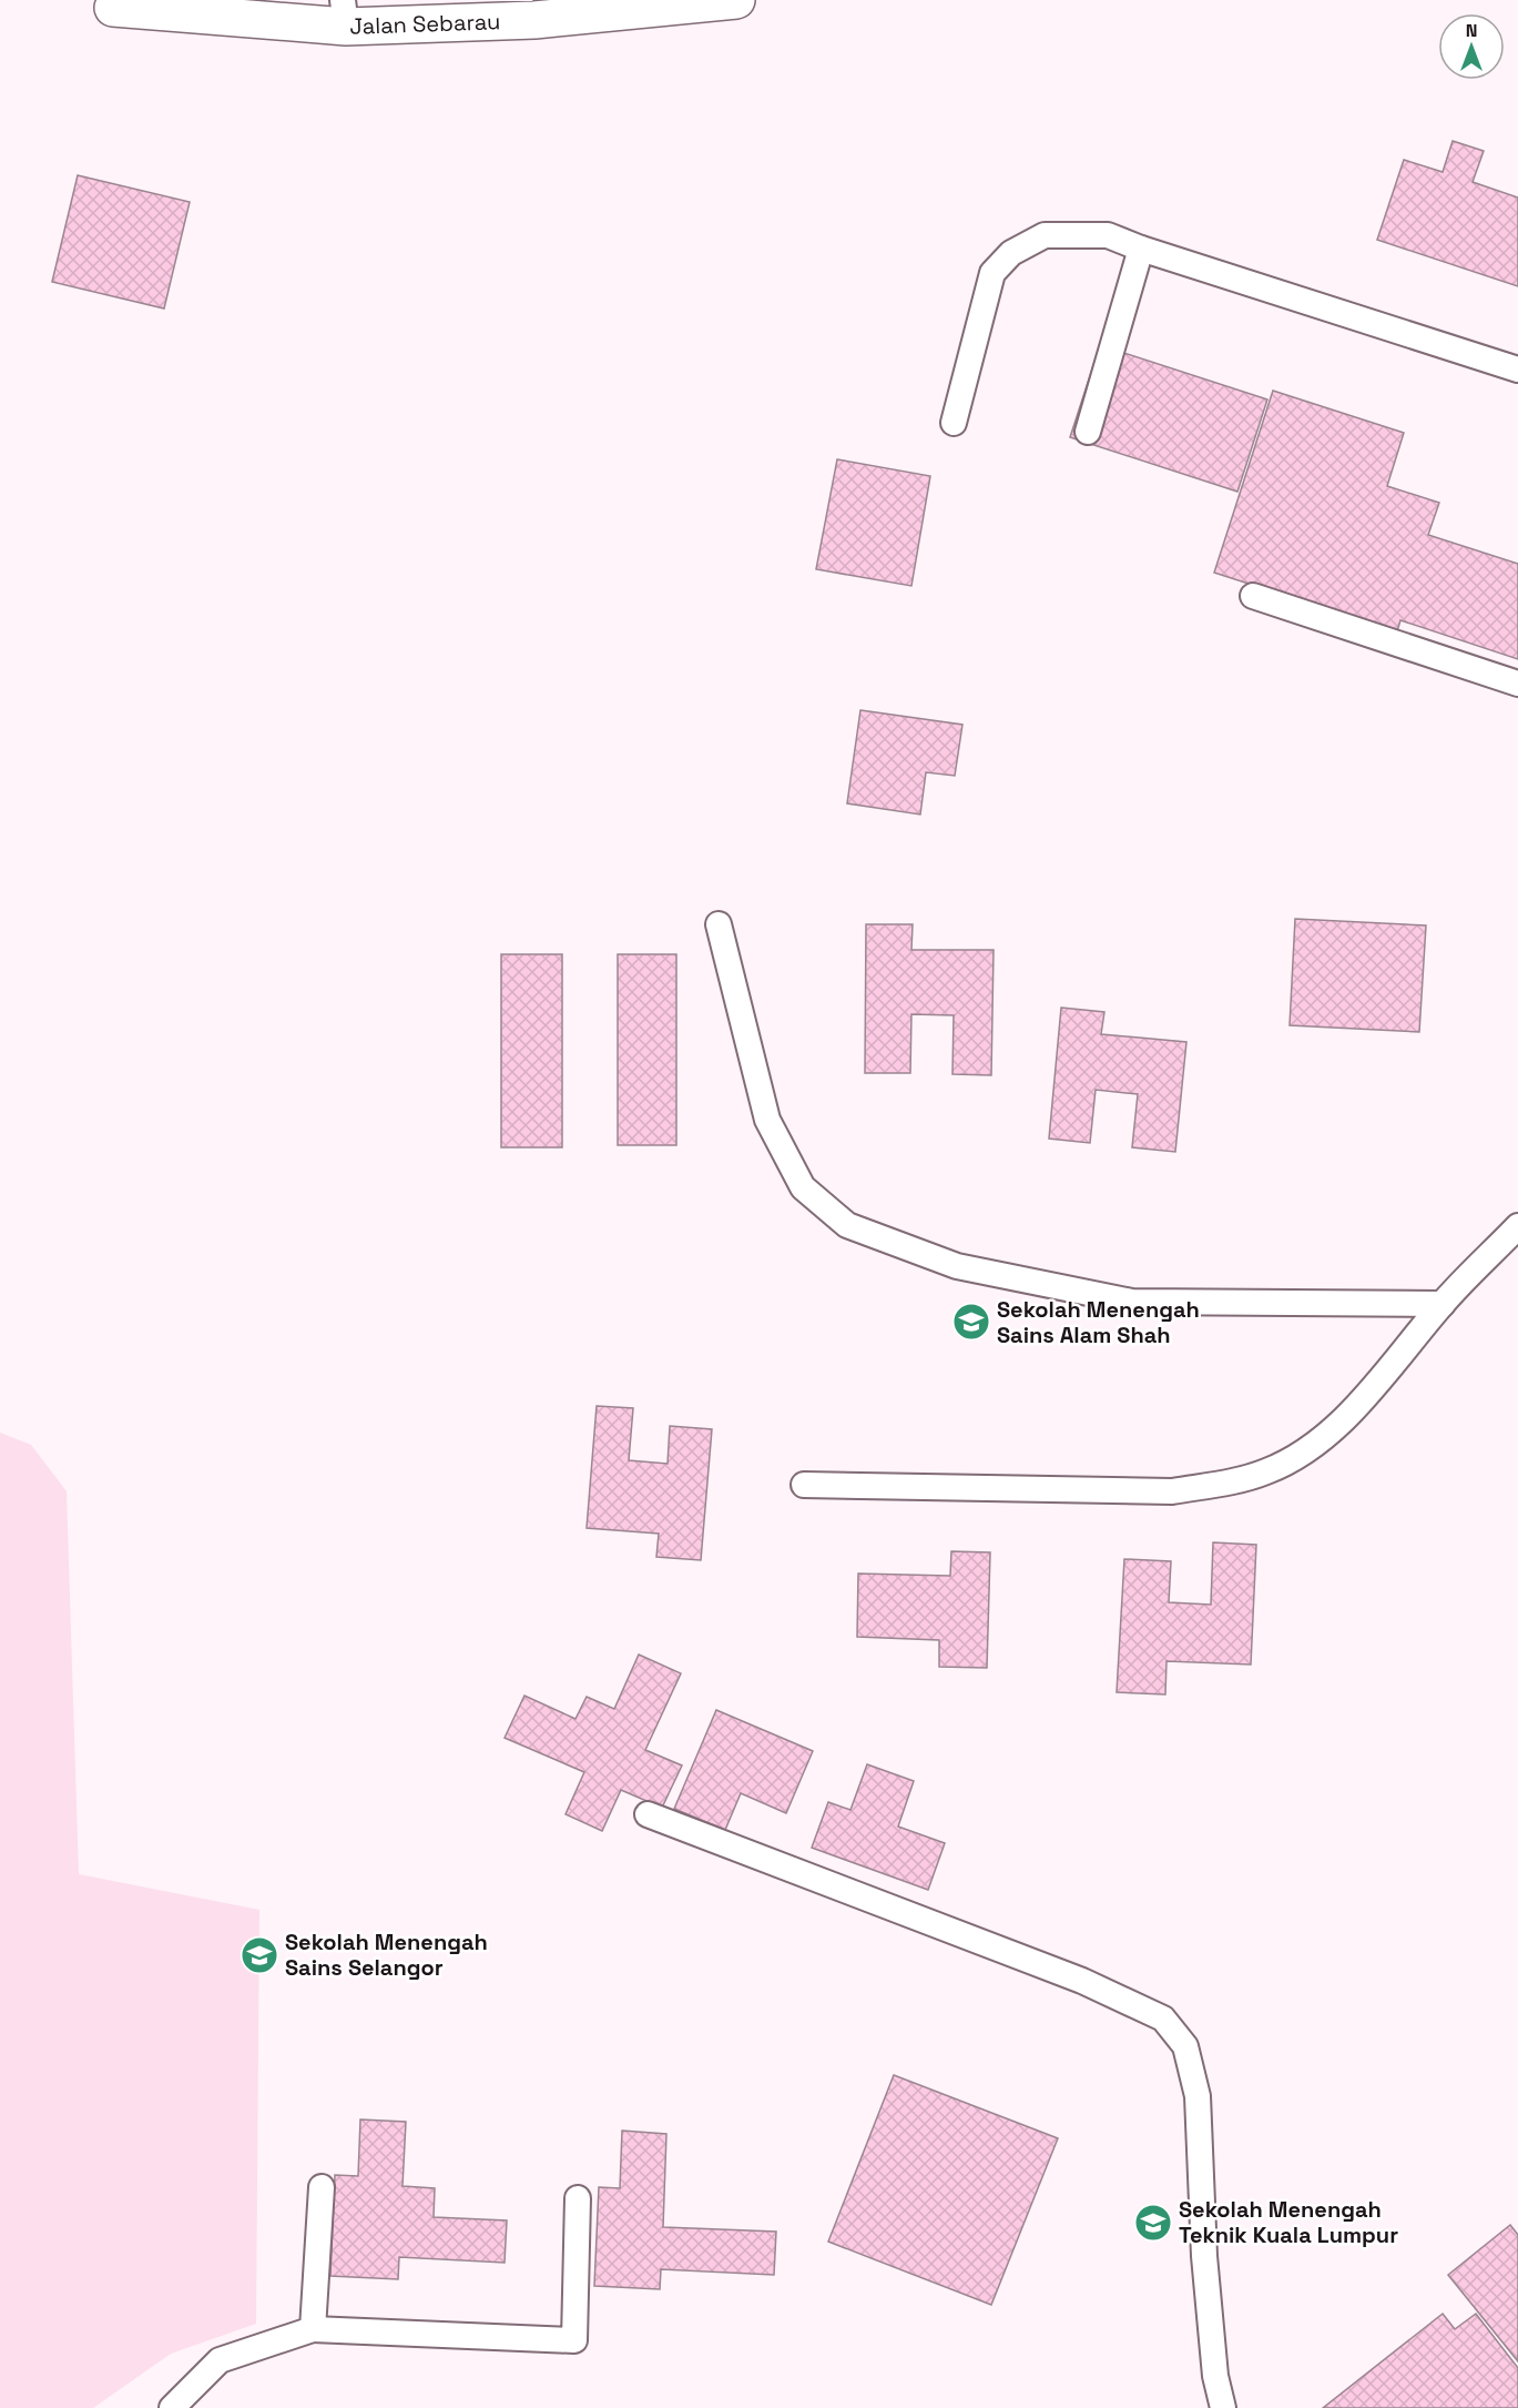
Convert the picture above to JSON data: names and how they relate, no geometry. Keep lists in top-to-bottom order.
{
  "streets": {
    "street": ["Jalan Sebarau"]
  },
  "places": {
    "school or university": ["Sekolah Menengah Sains Alam Shah", "Sekolah Menengah Sains Selangor", "Sekolah Menengah Teknik Kuala Lumpur"]
  },
  "north": "top"
}
